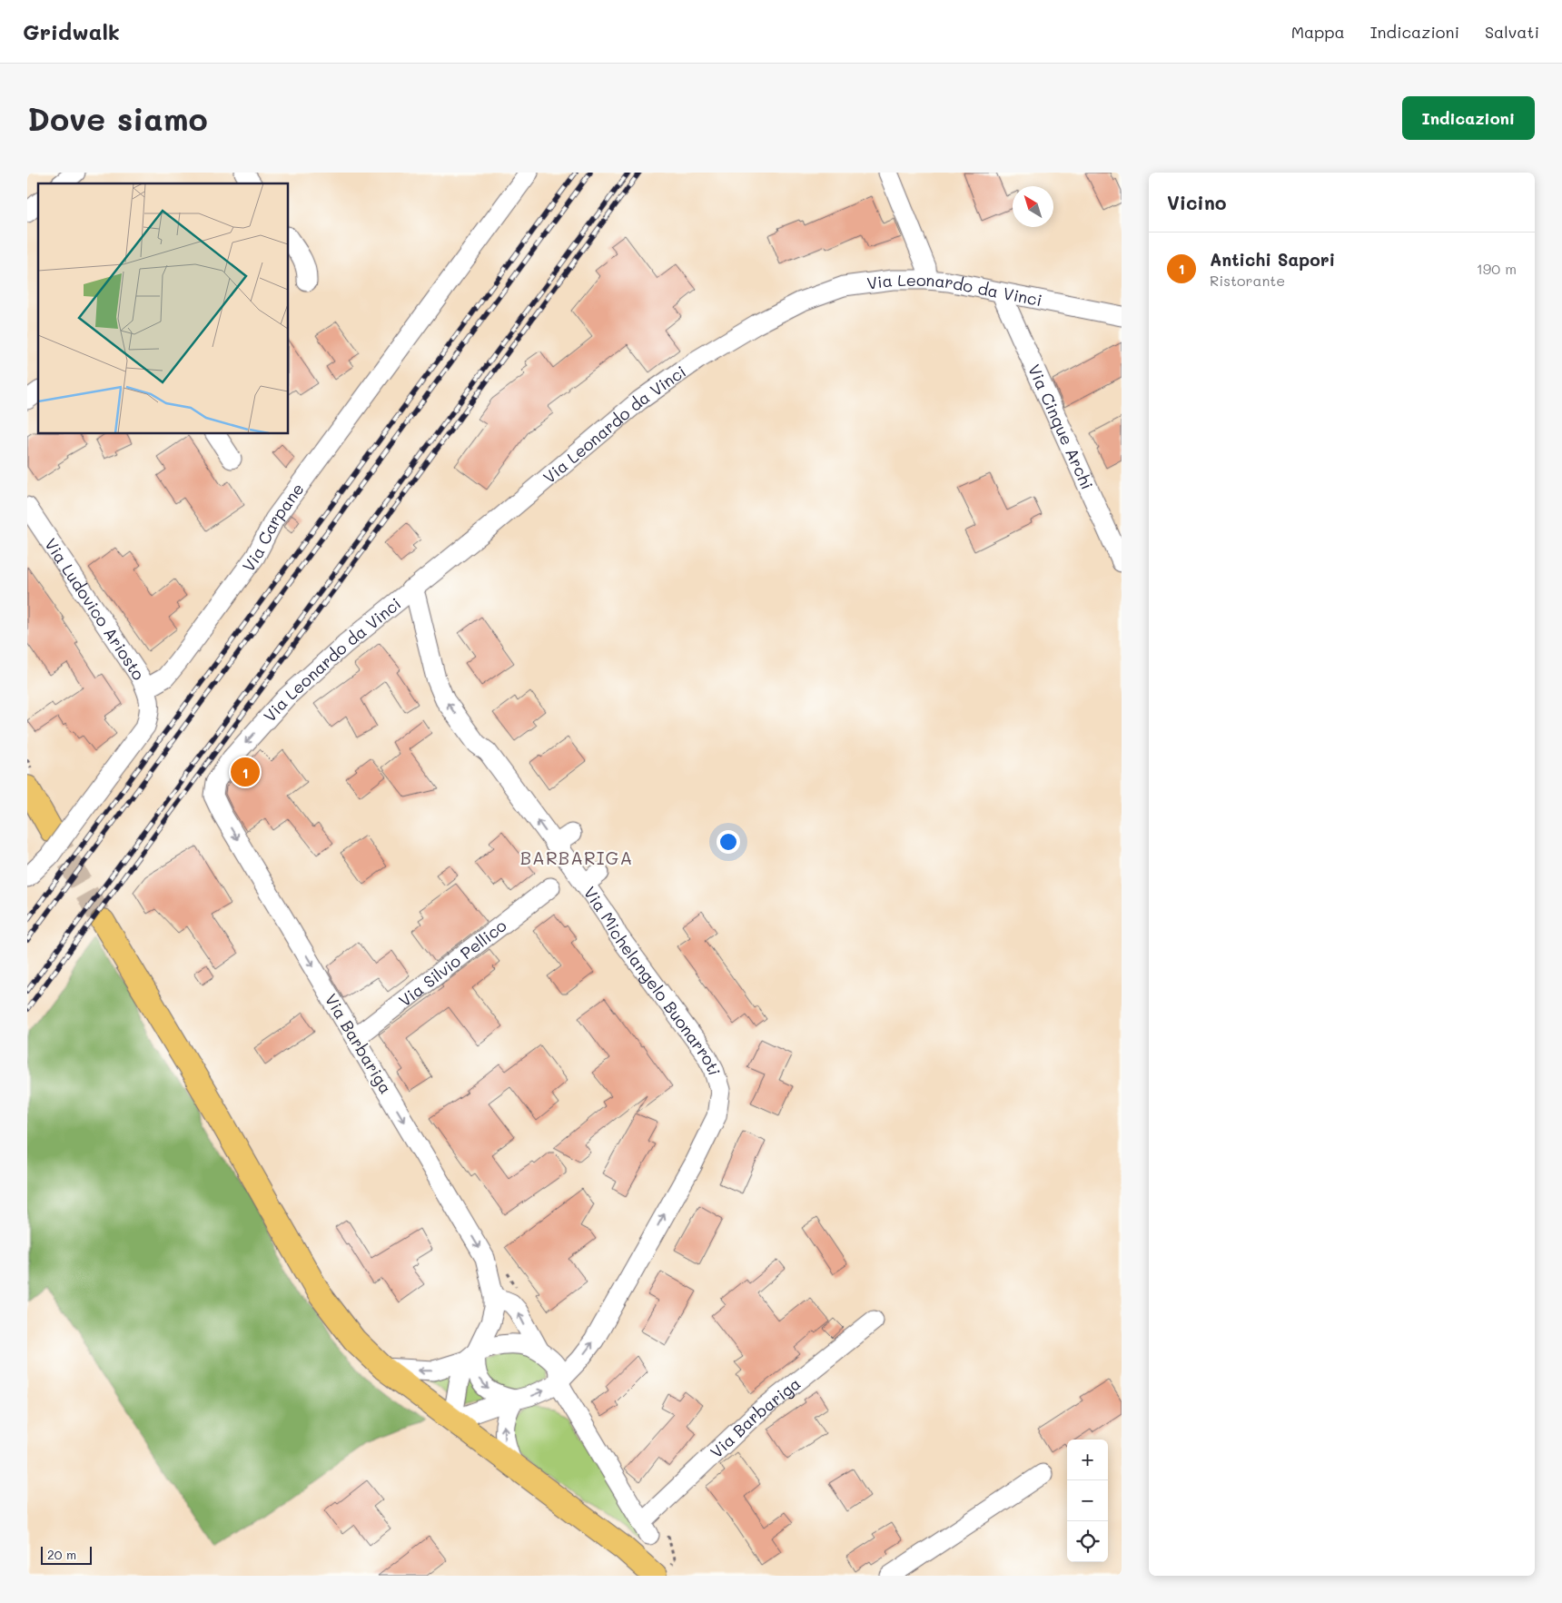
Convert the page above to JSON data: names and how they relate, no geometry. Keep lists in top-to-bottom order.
{
  "streets": {
    "street": [
      "Via Leonardo da Vinci",
      "Via Cinque Archi",
      "Via Carpane",
      "Via Ludovico Ariosto",
      "Via Silvio Pellico",
      "Via Michelangelo Buonarroti",
      "Via Barbariga"
    ]
  },
  "crossings": [
    ["Via Leonardo da Vinci", "Via Cinque Archi"],
    ["Via Leonardo da Vinci", "Via Michelangelo Buonarroti"],
    ["Via Leonardo da Vinci", "Via Barbariga"],
    ["Via Carpane", "Via Ludovico Ariosto"],
    ["Via Silvio Pellico", "Via Barbariga"]
  ],
  "one_way": ["Via Michelangelo Buonarroti", "Via Barbariga"],
  "districts": ["BARBARIGA"],
  "scale_bar": "20 m",
  "north": "top left",
  "page": {
    "header": "Gridwalk",
    "nav": ["Mappa", "Indicazioni", "Salvati"],
    "buttons": "Indicazioni",
    "title": "Dove siamo",
    "heading": "Vicino",
    "list": [
      {
        "mark": "1",
        "name": "Antichi Sapori",
        "note": "Ristorante",
        "value": "190 m"
      }
    ],
    "pins": "1",
    "map_buttons": ["+", "−"],
    "scale": "20 m"
  }
}
